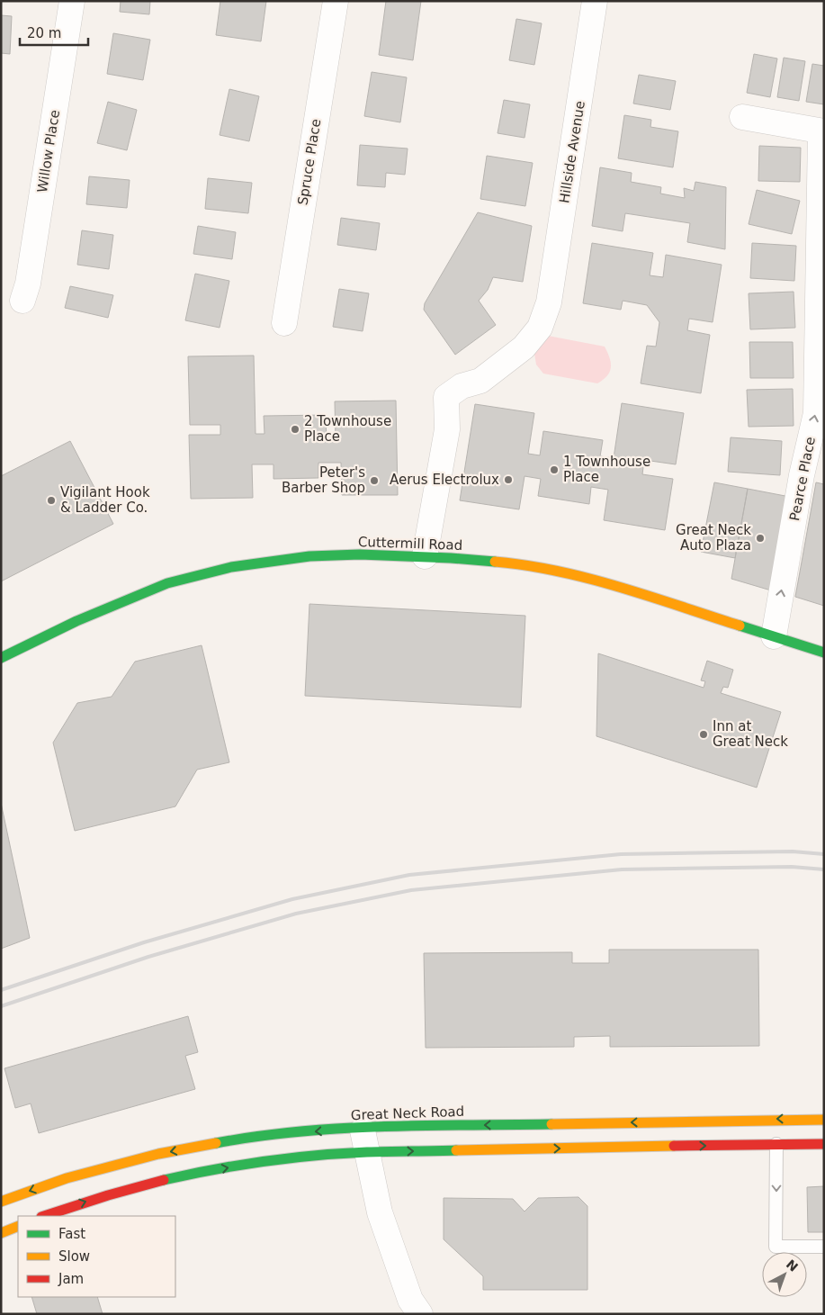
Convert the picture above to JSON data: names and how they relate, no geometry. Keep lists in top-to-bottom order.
{
  "streets": {
    "main road": ["Cuttermill Road", "Great Neck Road"],
    "street": [
      "Willow Place",
      "Hillside Avenue",
      "Spruce Place",
      "Pearce Place"
    ]
  },
  "crossings": [
    ["Hillside Avenue", "Cuttermill Road"],
    ["Pearce Place", "Cuttermill Road"]
  ],
  "one_way": ["Pearce Place"],
  "places": [
    "2 Townhouse Place",
    "1 Townhouse Place",
    "Aerus Electrolux",
    "Peter's Barber Shop",
    "Vigilant Hook & Ladder Co.",
    "Great Neck Auto Plaza",
    "Inn at Great Neck"
  ],
  "legend": ["Fast", "Slow", "Jam"],
  "scale_bar": "20 m",
  "north": "top right"
}
